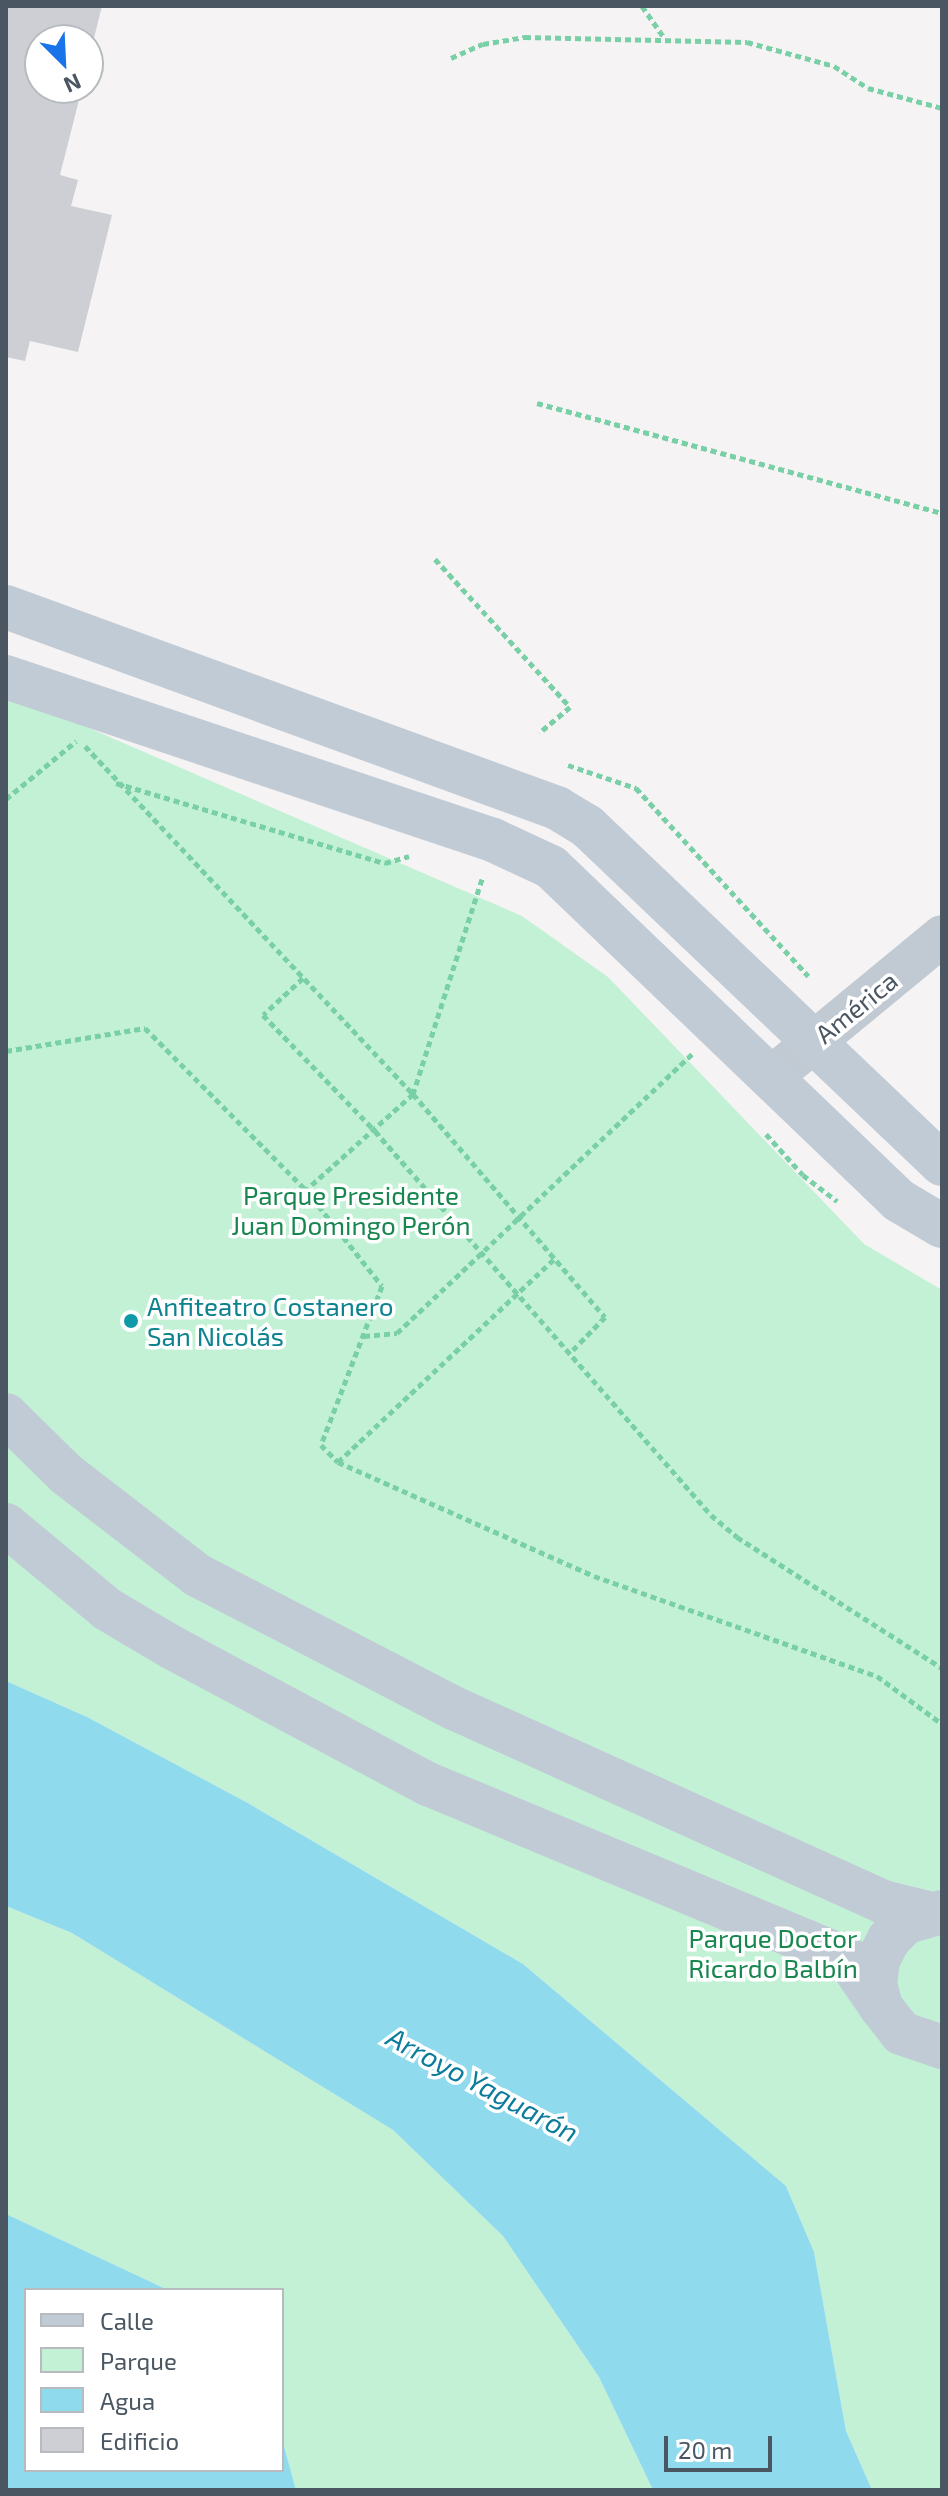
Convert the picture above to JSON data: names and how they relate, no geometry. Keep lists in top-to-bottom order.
{
  "streets": {
    "street": ["América"]
  },
  "water": ["Arroyo Yaguarón"],
  "parks": ["Parque Presidente Juan Domingo Perón", "Parque Doctor Ricardo Balbín"],
  "places": ["Anfiteatro Costanero San Nicolás"],
  "legend": [
    "Calle",
    "Parque",
    "Agua",
    "Edificio"
  ],
  "scale_bar": "20 m",
  "north": "bottom right"
}
